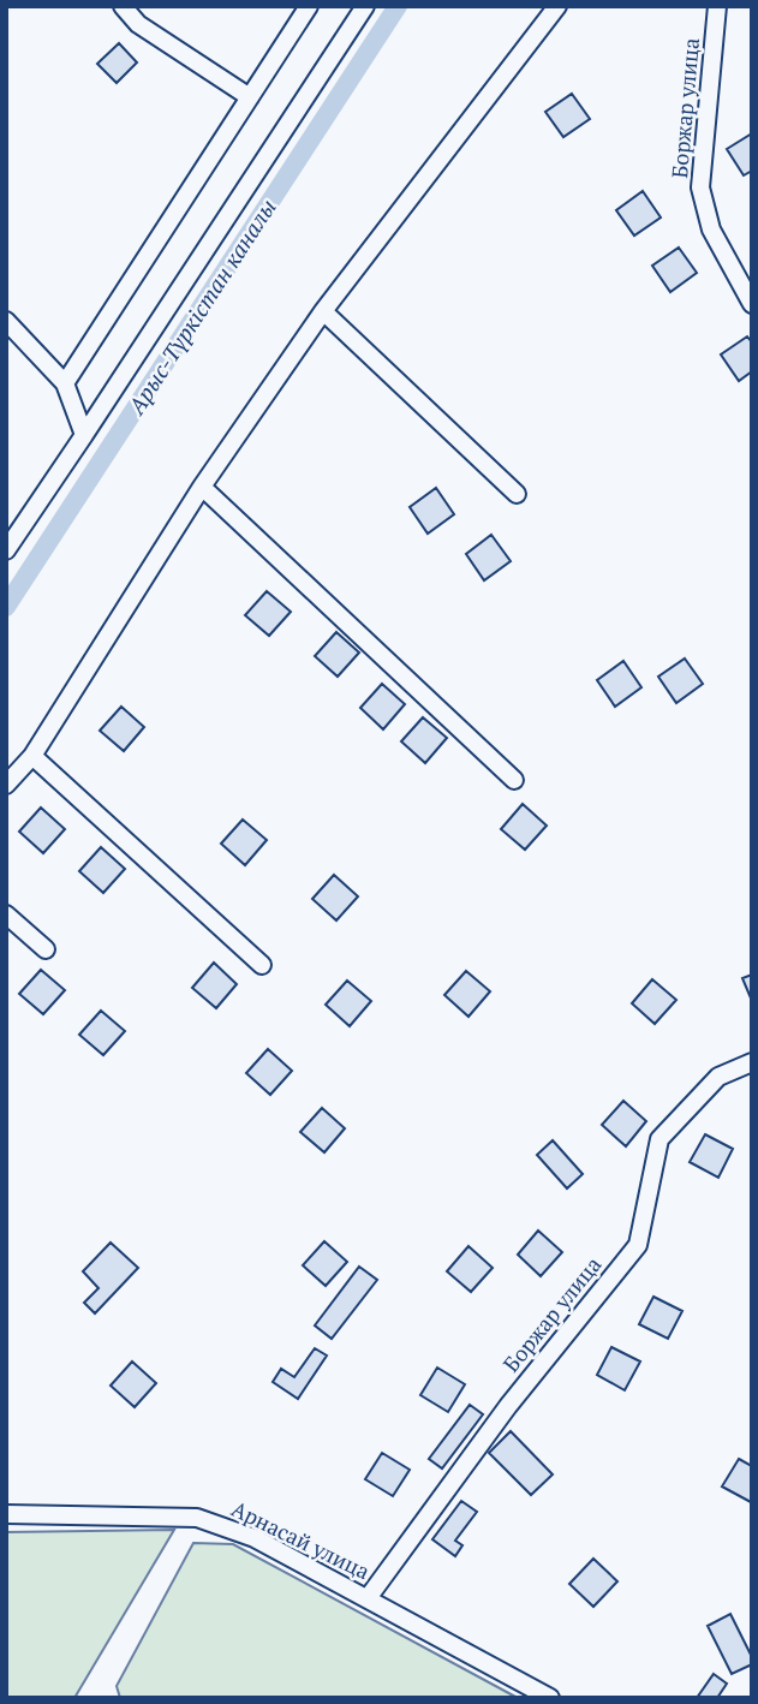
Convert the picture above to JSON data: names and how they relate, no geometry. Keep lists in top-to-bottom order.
{
  "streets": {
    "street": ["Боржар улица", "Арнасай улица"]
  },
  "crossings": [
    ["Боржар улица", "Арнасай улица"]
  ],
  "water": ["Арыс-Түркістан каналы"]
}
